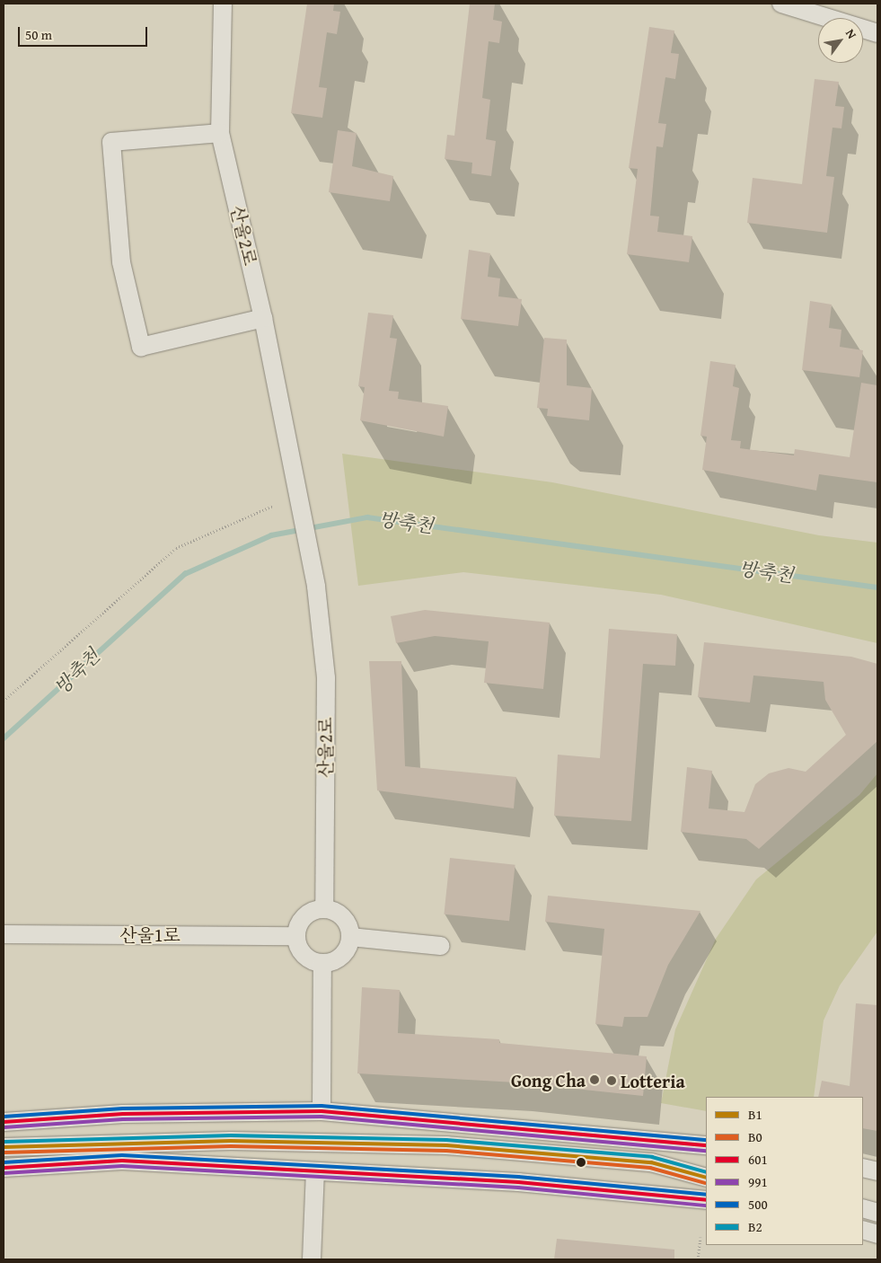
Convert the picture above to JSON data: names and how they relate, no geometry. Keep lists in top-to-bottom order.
{
  "streets": {
    "street": ["산울2로", "산울1로"]
  },
  "crossings": [
    ["산울2로", "산울1로"]
  ],
  "water": ["방축천"],
  "places": ["Gong Cha", "Lotteria"],
  "lines": [
    "transit line 500",
    "transit line 601",
    "transit line 991",
    "transit line B2",
    "transit line B1",
    "transit line B0"
  ],
  "legend": [
    "B1",
    "B0",
    "601",
    "991",
    "500",
    "B2"
  ],
  "scale_bar": "50 m",
  "north": "top right"
}
